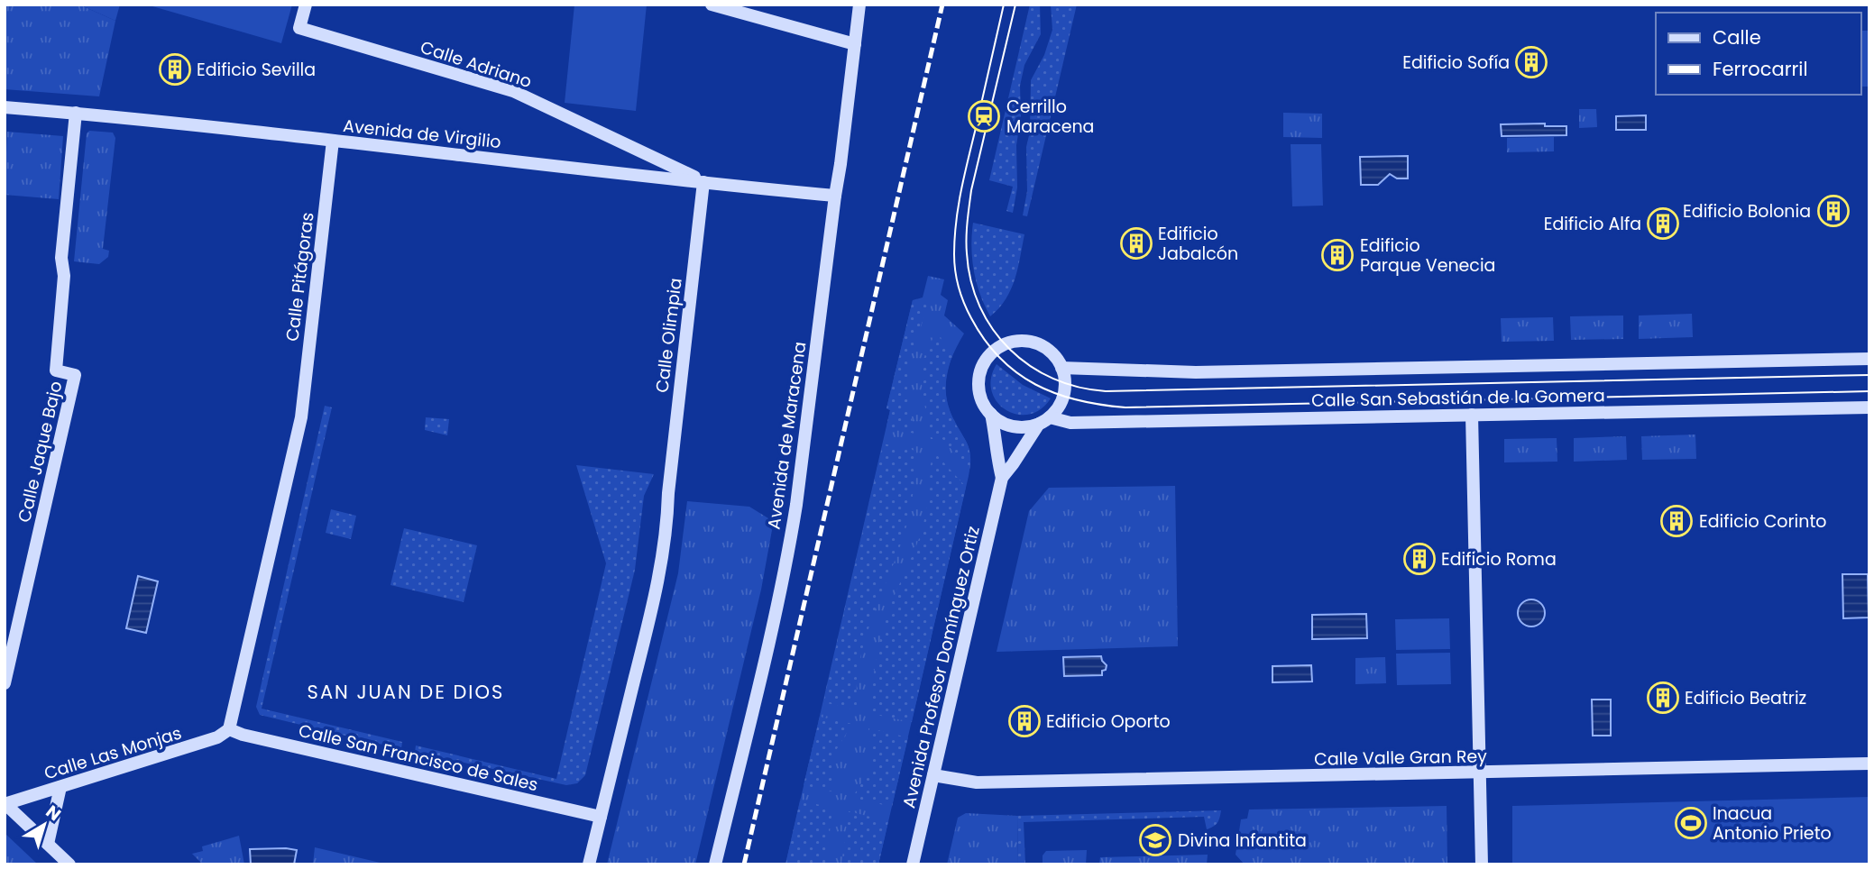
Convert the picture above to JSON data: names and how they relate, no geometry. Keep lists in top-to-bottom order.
{
  "streets": {
    "street": [
      "Calle Adriano",
      "Avenida de Virgilio",
      "Calle Pitágoras",
      "Calle Olimpia",
      "Calle San Sebastián de la Gomera",
      "Avenida de Maracena",
      "Calle Jaque Bajo",
      "Avenida Profesor Domínguez Ortiz",
      "Calle Las Monjas",
      "Calle San Francisco de Sales",
      "Calle Valle Gran Rey"
    ]
  },
  "crossings": [
    ["Calle Adriano", "Avenida de Virgilio"],
    ["Calle Adriano", "Calle Olimpia"],
    ["Avenida de Virgilio", "Calle Pitágoras"],
    ["Avenida de Virgilio", "Calle Olimpia"],
    ["Avenida de Virgilio", "Avenida de Maracena"],
    ["Avenida de Virgilio", "Calle Jaque Bajo"],
    ["Calle Pitágoras", "Calle Las Monjas"],
    ["Calle Pitágoras", "Calle San Francisco de Sales"],
    ["Calle Olimpia", "Calle San Francisco de Sales"],
    ["Calle San Sebastián de la Gomera", "Avenida Profesor Domínguez Ortiz"],
    ["Avenida Profesor Domínguez Ortiz", "Calle Valle Gran Rey"],
    ["Calle Las Monjas", "Calle San Francisco de Sales"]
  ],
  "districts": ["SAN JUAN DE DIOS"],
  "places": {
    "building": [
      "Edificio Sofía",
      "Edificio Sevilla",
      "Edificio Bolonia",
      "Edificio Alfa",
      "Edificio Jabalcón",
      "Edificio Parque Venecia",
      "Edificio Corinto",
      "Edificio Roma",
      "Edificio Beatriz",
      "Edificio Oporto"
    ],
    "station": ["Cerrillo Maracena"],
    "sports": ["Inacua Antonio Prieto"],
    "school or university": ["Divina Infantita"]
  },
  "legend": ["Calle", "Ferrocarril"],
  "north": "top right"
}
